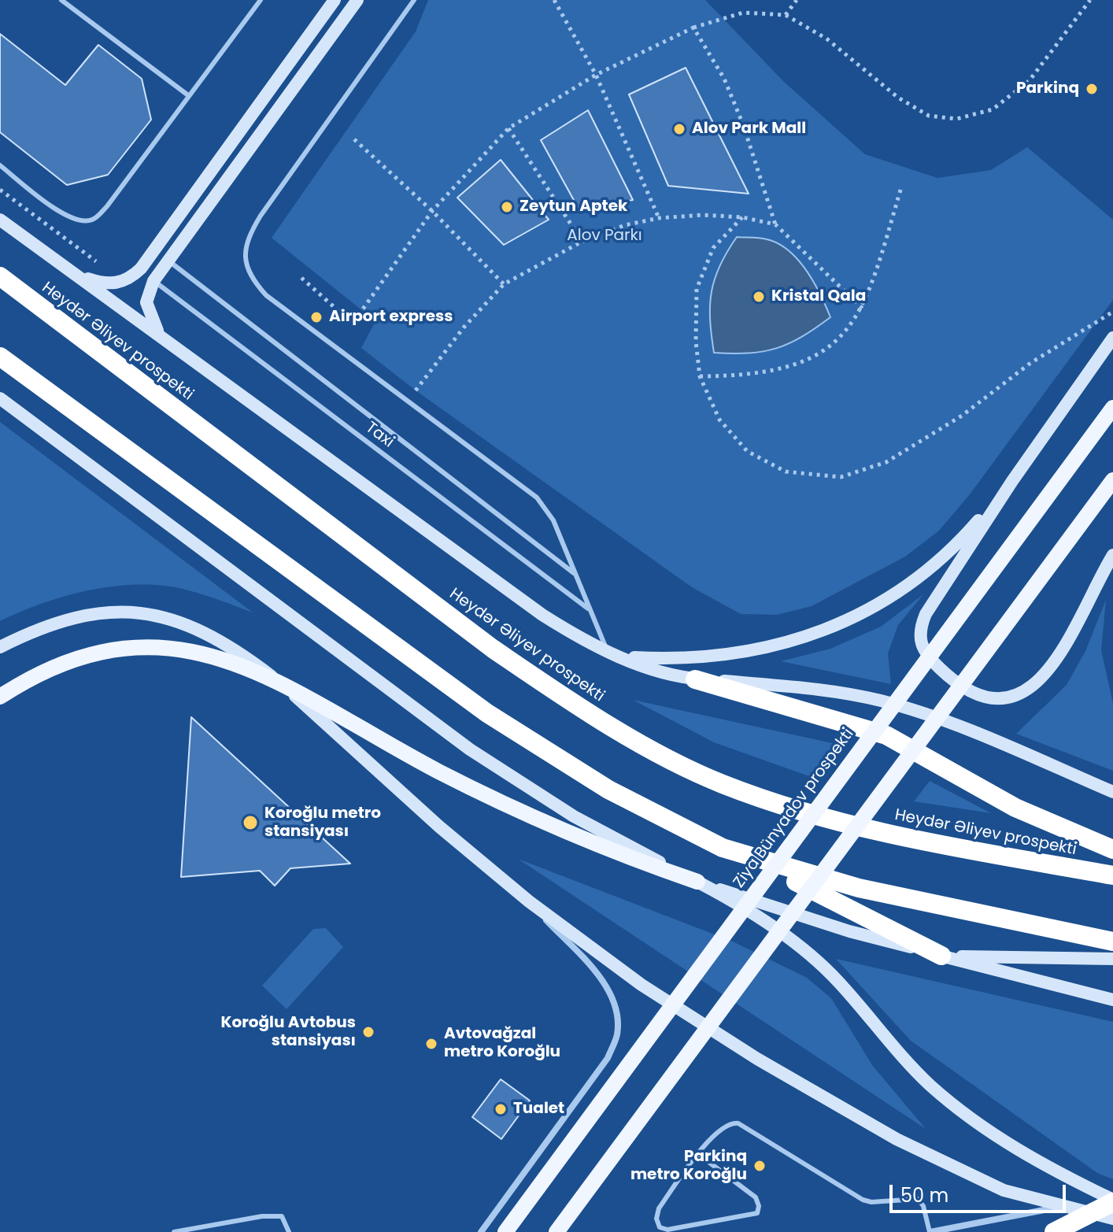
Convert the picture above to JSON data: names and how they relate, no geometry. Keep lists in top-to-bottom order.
{
  "streets": {
    "highway": ["Heydər Əliyev prospekti"],
    "main road": ["Ziya Bünyadov prospekti"],
    "lane": ["Taxi"]
  },
  "parks": ["Alov Parkı"],
  "places": [
    "Parkinq",
    "Alov Park Mall",
    "Zeytun Aptek",
    "Kristal Qala",
    "Airport express",
    "Koroğlu metro stansiyası",
    "Koroğlu Avtobus stansiyası",
    "Avtovağzal metro Koroğlu",
    "Tualet",
    "Parkinq metro Koroğlu"
  ],
  "scale_bar": "50 m"
}
